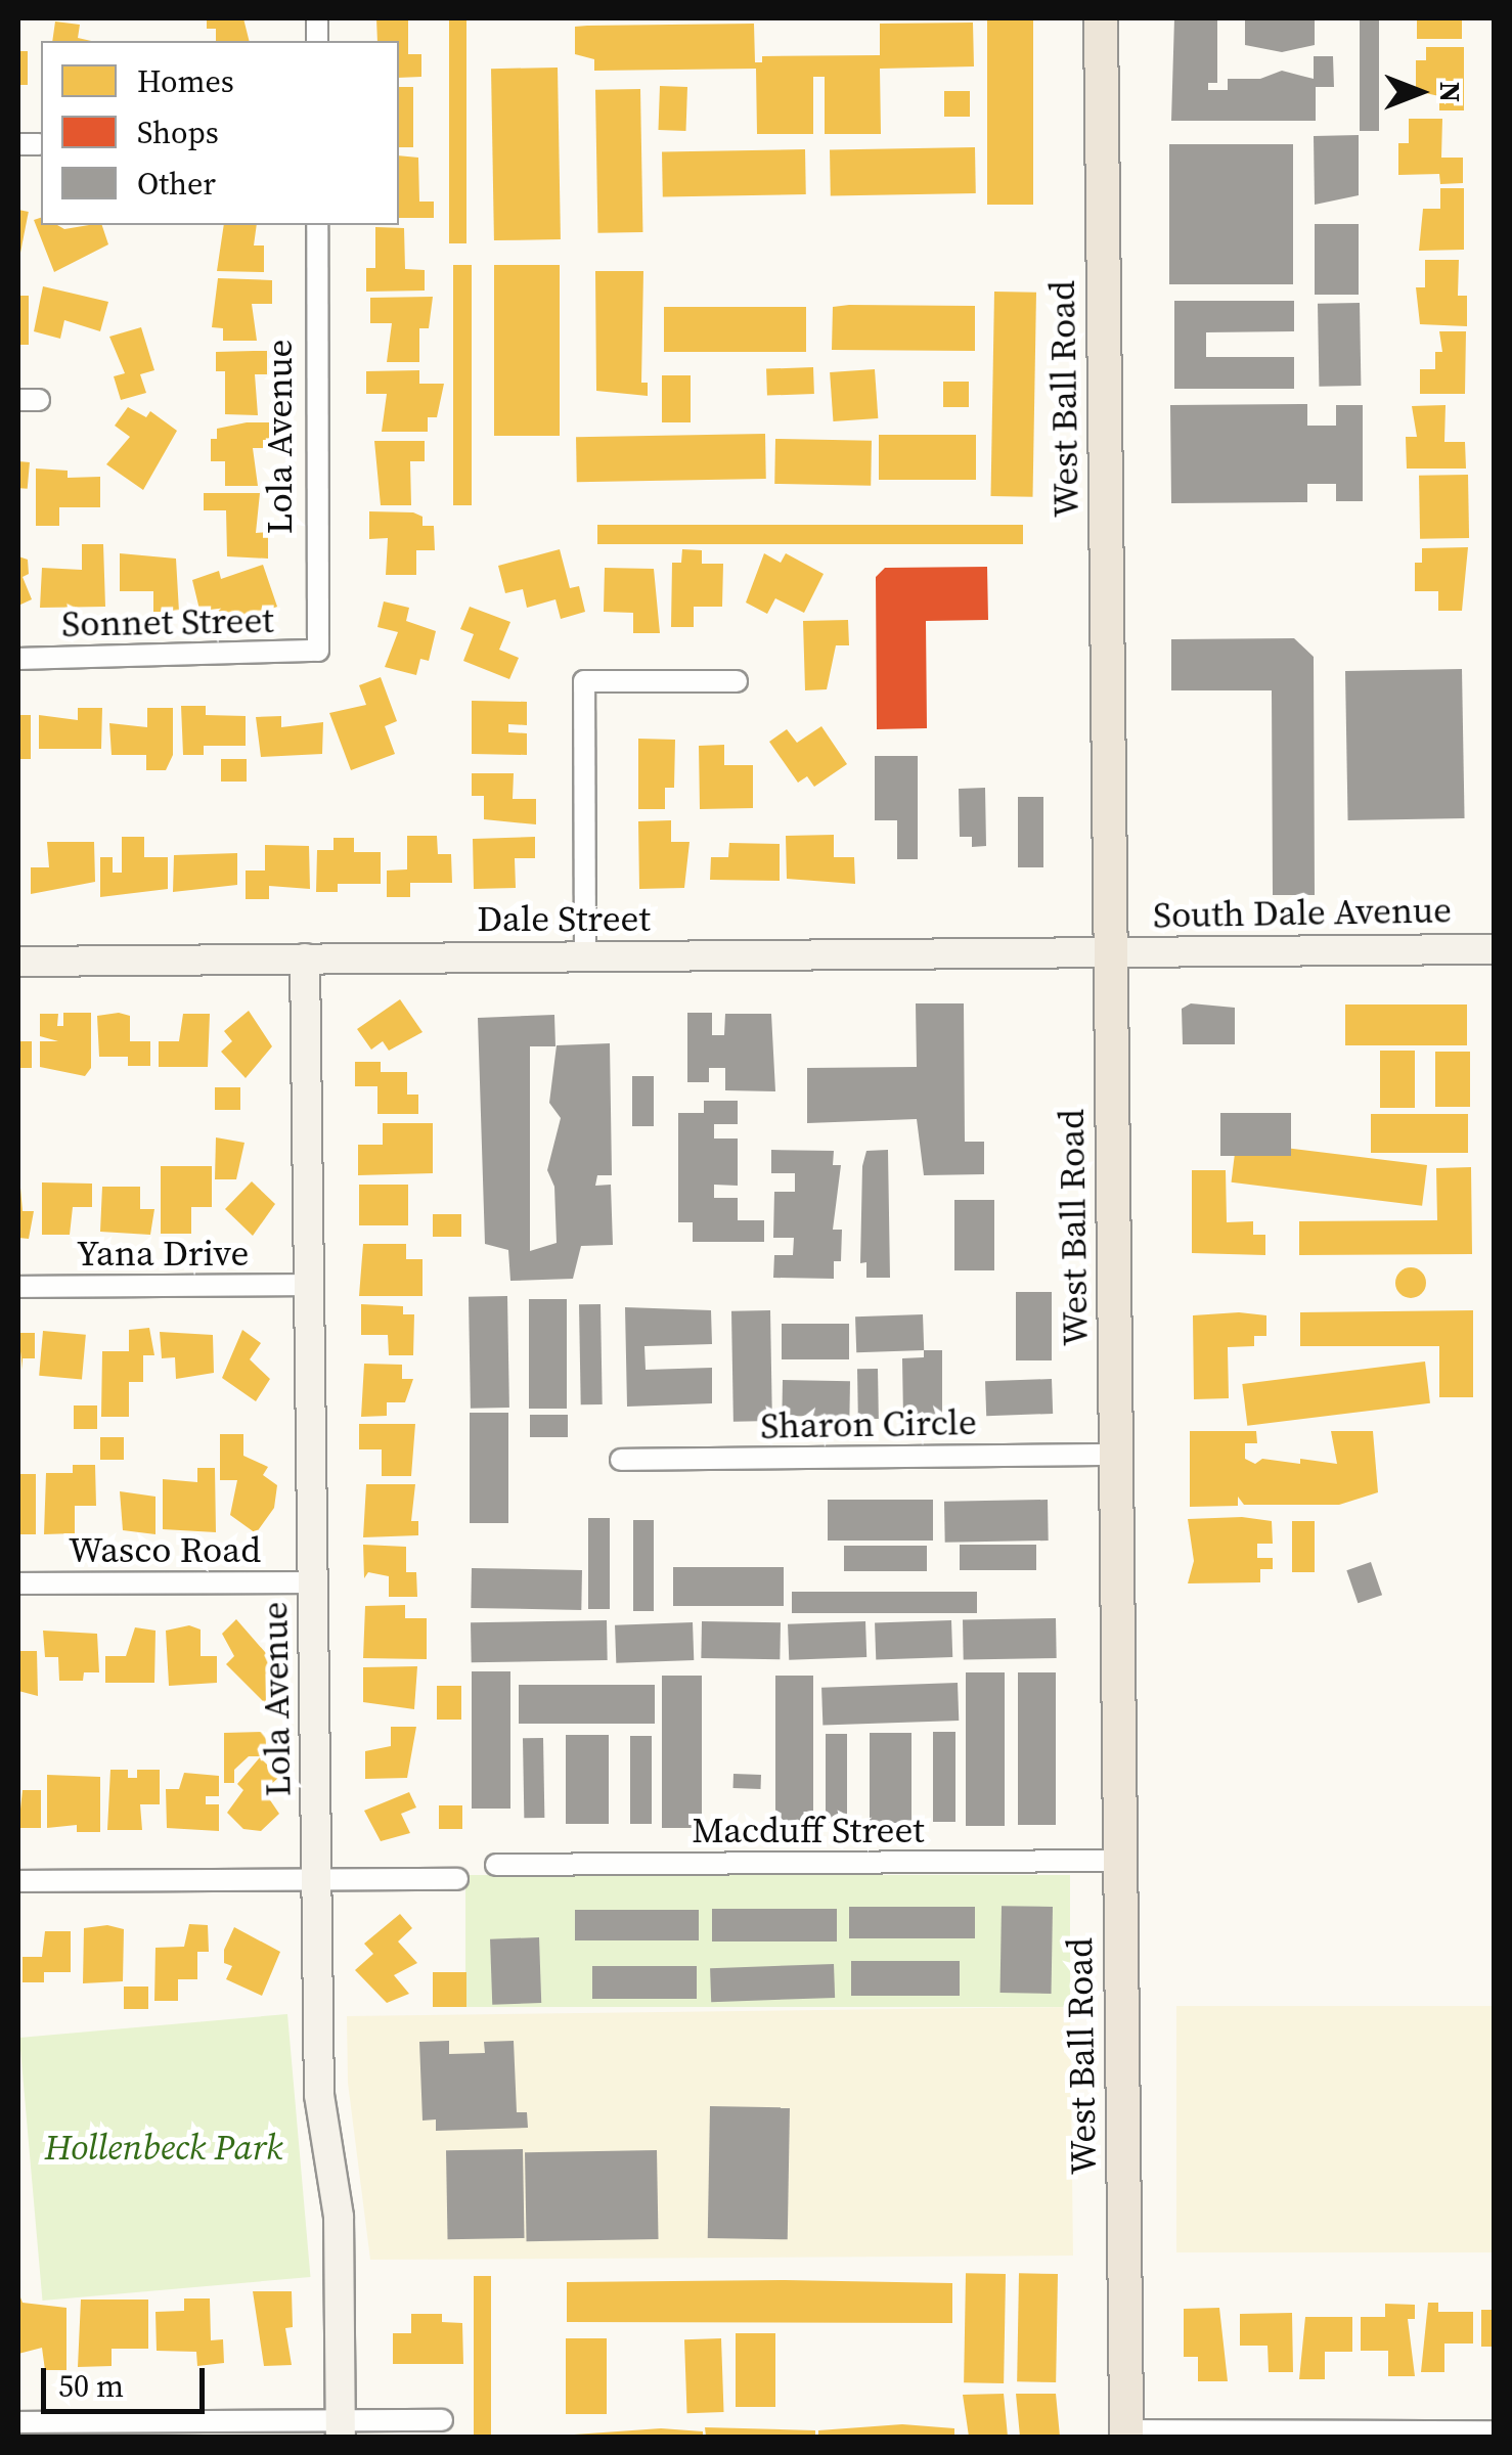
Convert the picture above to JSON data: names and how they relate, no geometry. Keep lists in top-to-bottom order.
{
  "streets": {
    "main road": ["West Ball Road"],
    "street": [
      "Lola Avenue",
      "Sonnet Street",
      "South Dale Avenue",
      "Dale Street",
      "Yana Drive",
      "Sharon Circle",
      "Wasco Road",
      "Macduff Street"
    ]
  },
  "crossings": [
    ["West Ball Road", "South Dale Avenue"],
    ["West Ball Road", "Dale Street"],
    ["West Ball Road", "Sharon Circle"],
    ["West Ball Road", "Macduff Street"],
    ["Lola Avenue", "Sonnet Street"],
    ["Lola Avenue", "Dale Street"],
    ["Lola Avenue", "Yana Drive"],
    ["Lola Avenue", "Wasco Road"],
    ["South Dale Avenue", "Dale Street"]
  ],
  "parks": ["Hollenbeck Park"],
  "legend": ["Homes", "Shops", "Other"],
  "scale_bar": "50 m",
  "north": "right"
}
